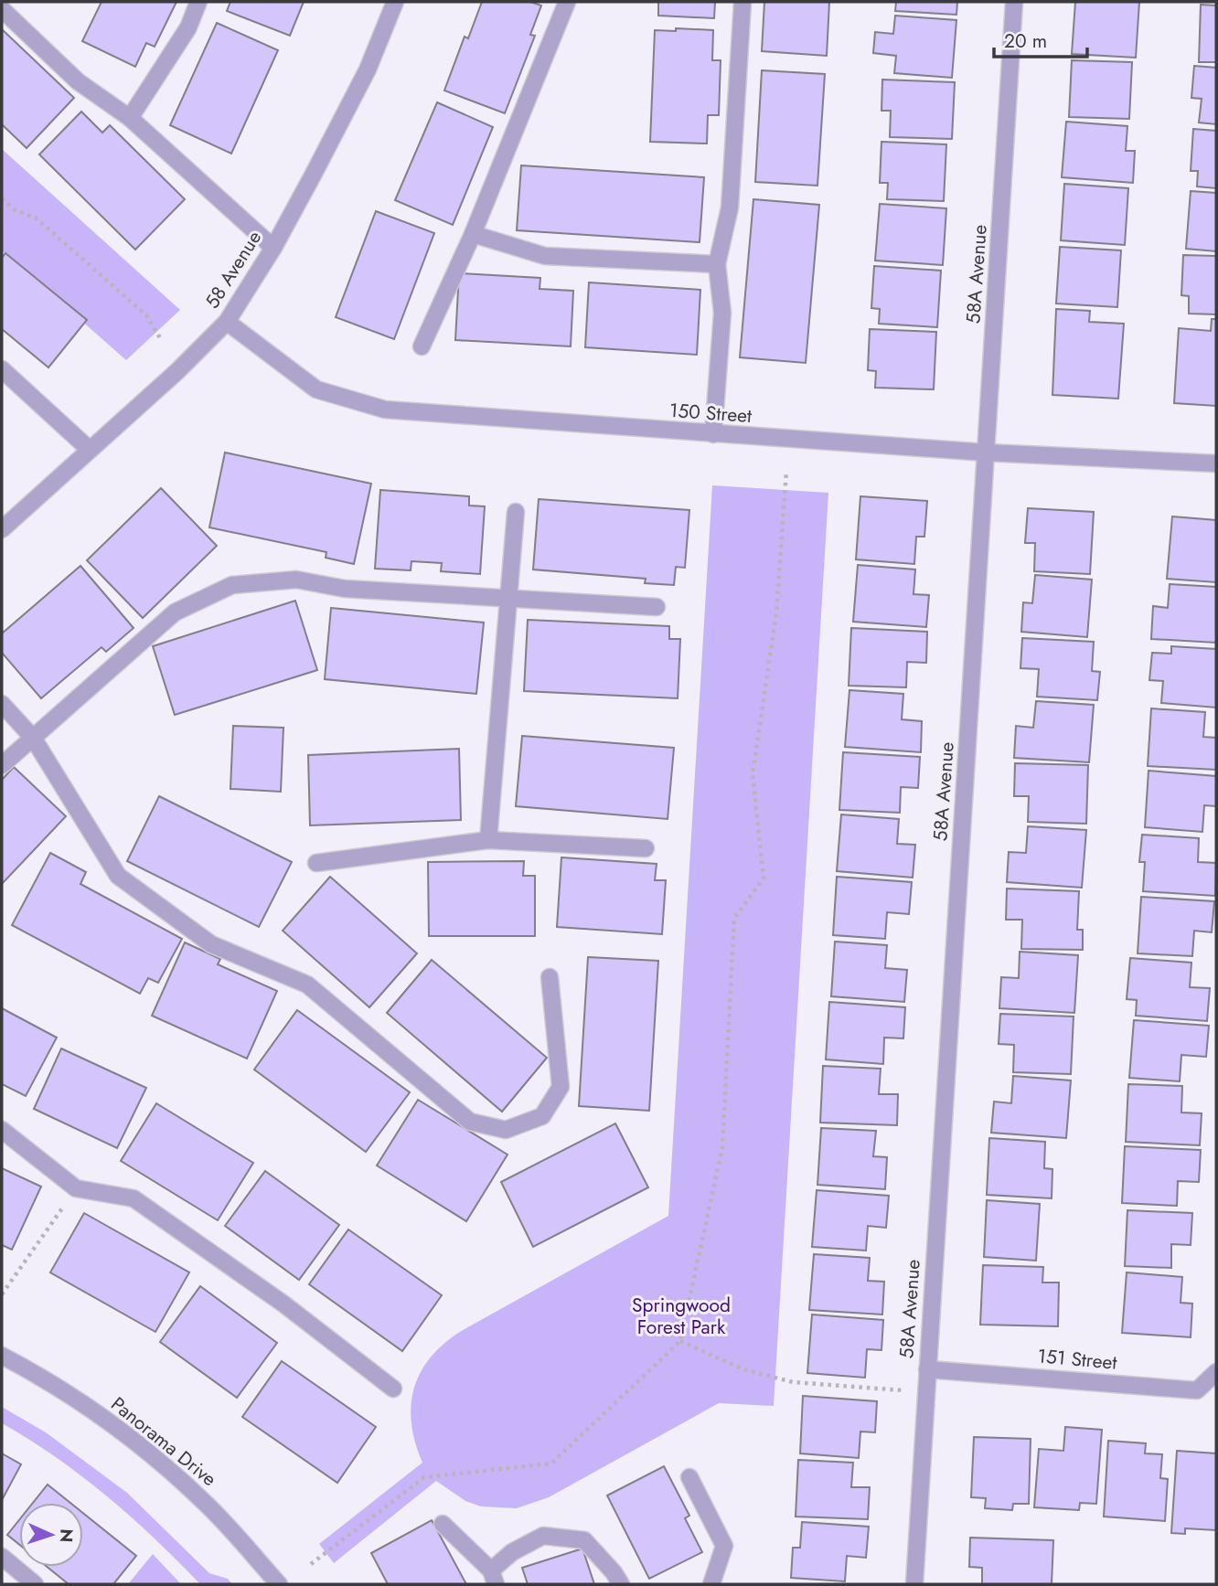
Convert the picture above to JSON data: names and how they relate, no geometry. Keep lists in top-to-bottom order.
{
  "streets": {
    "street": [
      "58 Avenue",
      "58A Avenue",
      "150 Street",
      "151 Street",
      "Panorama Drive"
    ]
  },
  "crossings": [
    ["58 Avenue", "150 Street"],
    ["58A Avenue", "150 Street"],
    ["58A Avenue", "151 Street"]
  ],
  "parks": ["Springwood Forest Park"],
  "scale_bar": "20 m",
  "north": "right"
}
